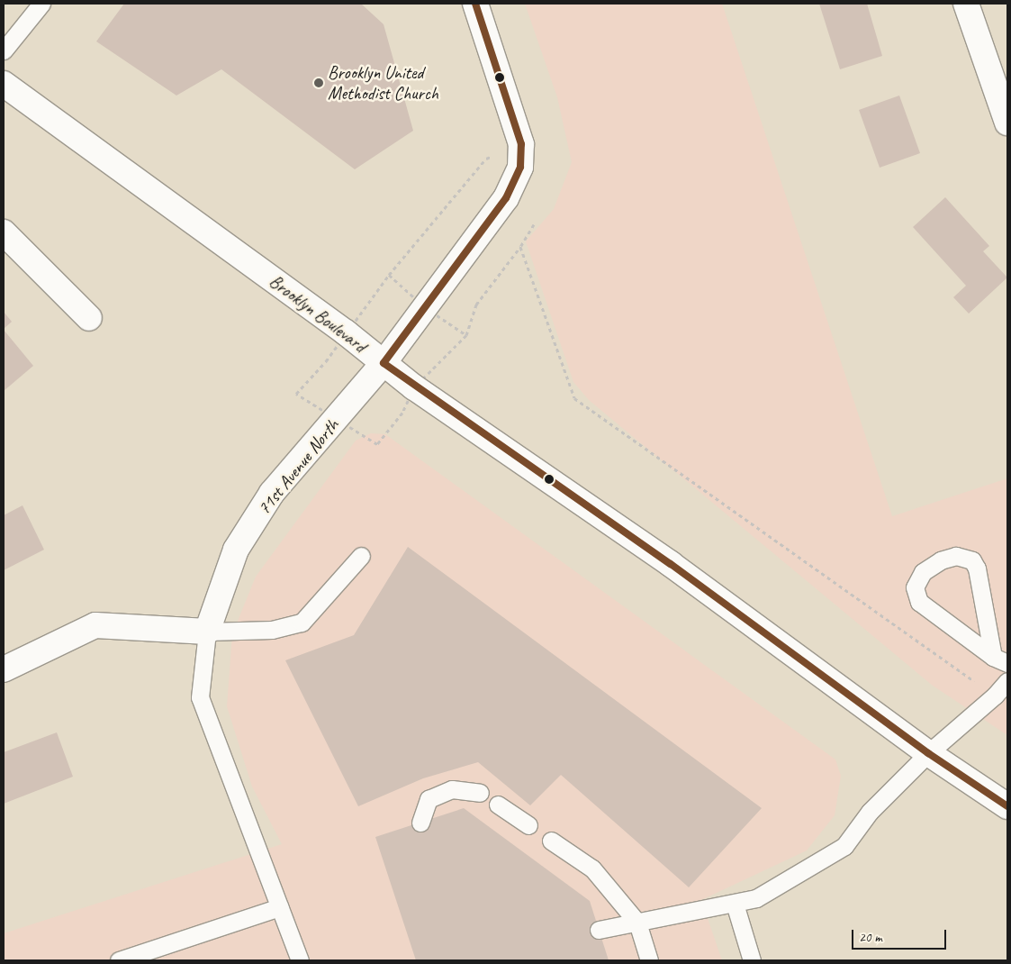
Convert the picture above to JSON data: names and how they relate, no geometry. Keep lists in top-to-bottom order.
{
  "streets": {
    "main road": ["Brooklyn Boulevard", "71st Avenue North"]
  },
  "crossings": [
    ["Brooklyn Boulevard", "71st Avenue North"]
  ],
  "places": ["Brooklyn United Methodist Church"],
  "scale_bar": "20 m"
}
